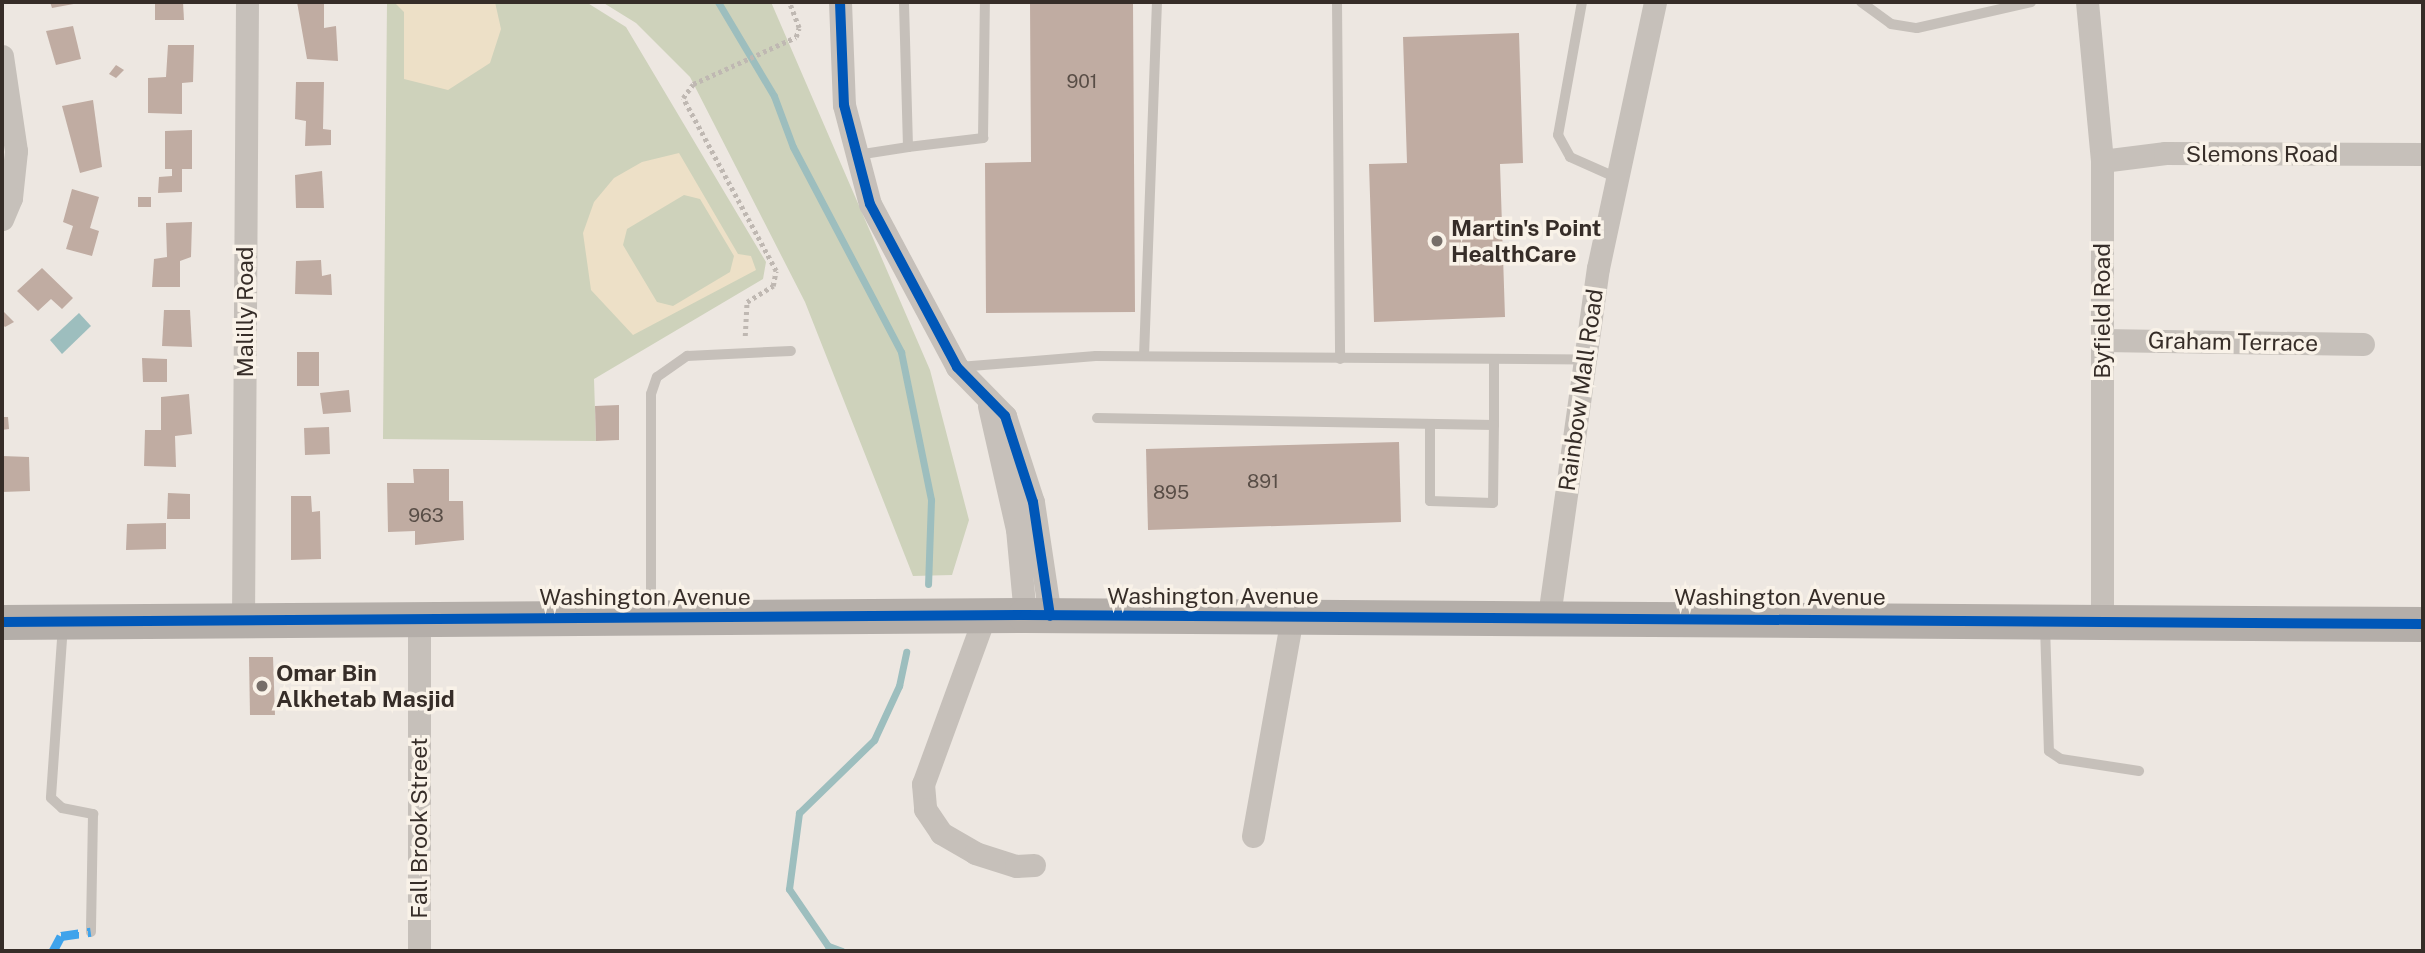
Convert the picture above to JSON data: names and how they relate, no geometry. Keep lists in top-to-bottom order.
{
  "streets": {
    "main road": ["Washington Avenue"],
    "street": [
      "Slemons Road",
      "Byfield Road",
      "Malilly Road",
      "Graham Terrace",
      "Rainbow Mall Road",
      "Fall Brook Street"
    ]
  },
  "crossings": [
    ["Slemons Road", "Byfield Road"],
    ["Byfield Road", "Graham Terrace"],
    ["Byfield Road", "Washington Avenue"],
    ["Malilly Road", "Washington Avenue"],
    ["Rainbow Mall Road", "Washington Avenue"],
    ["Washington Avenue", "Fall Brook Street"]
  ],
  "places": ["Martin's Point HealthCare", "Omar Bin Alkhetab Masjid"],
  "house_numbers": [
    "901",
    "891",
    "895",
    "963"
  ]
}
